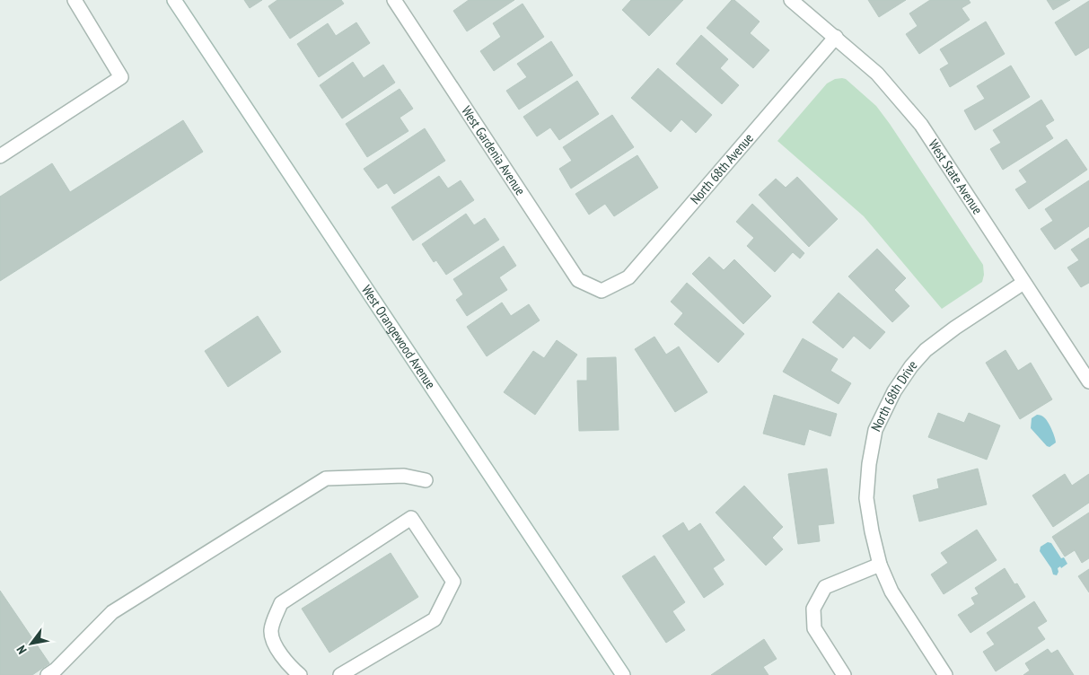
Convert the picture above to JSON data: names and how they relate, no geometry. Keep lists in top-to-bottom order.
{
  "streets": {
    "street": [
      "West Gardenia Avenue",
      "North 68th Avenue",
      "West State Avenue",
      "West Orangewood Avenue",
      "North 68th Drive"
    ]
  },
  "crossings": [
    ["West Gardenia Avenue", "North 68th Avenue"],
    ["North 68th Avenue", "West State Avenue"],
    ["West State Avenue", "North 68th Drive"]
  ],
  "north": "bottom left"
}
